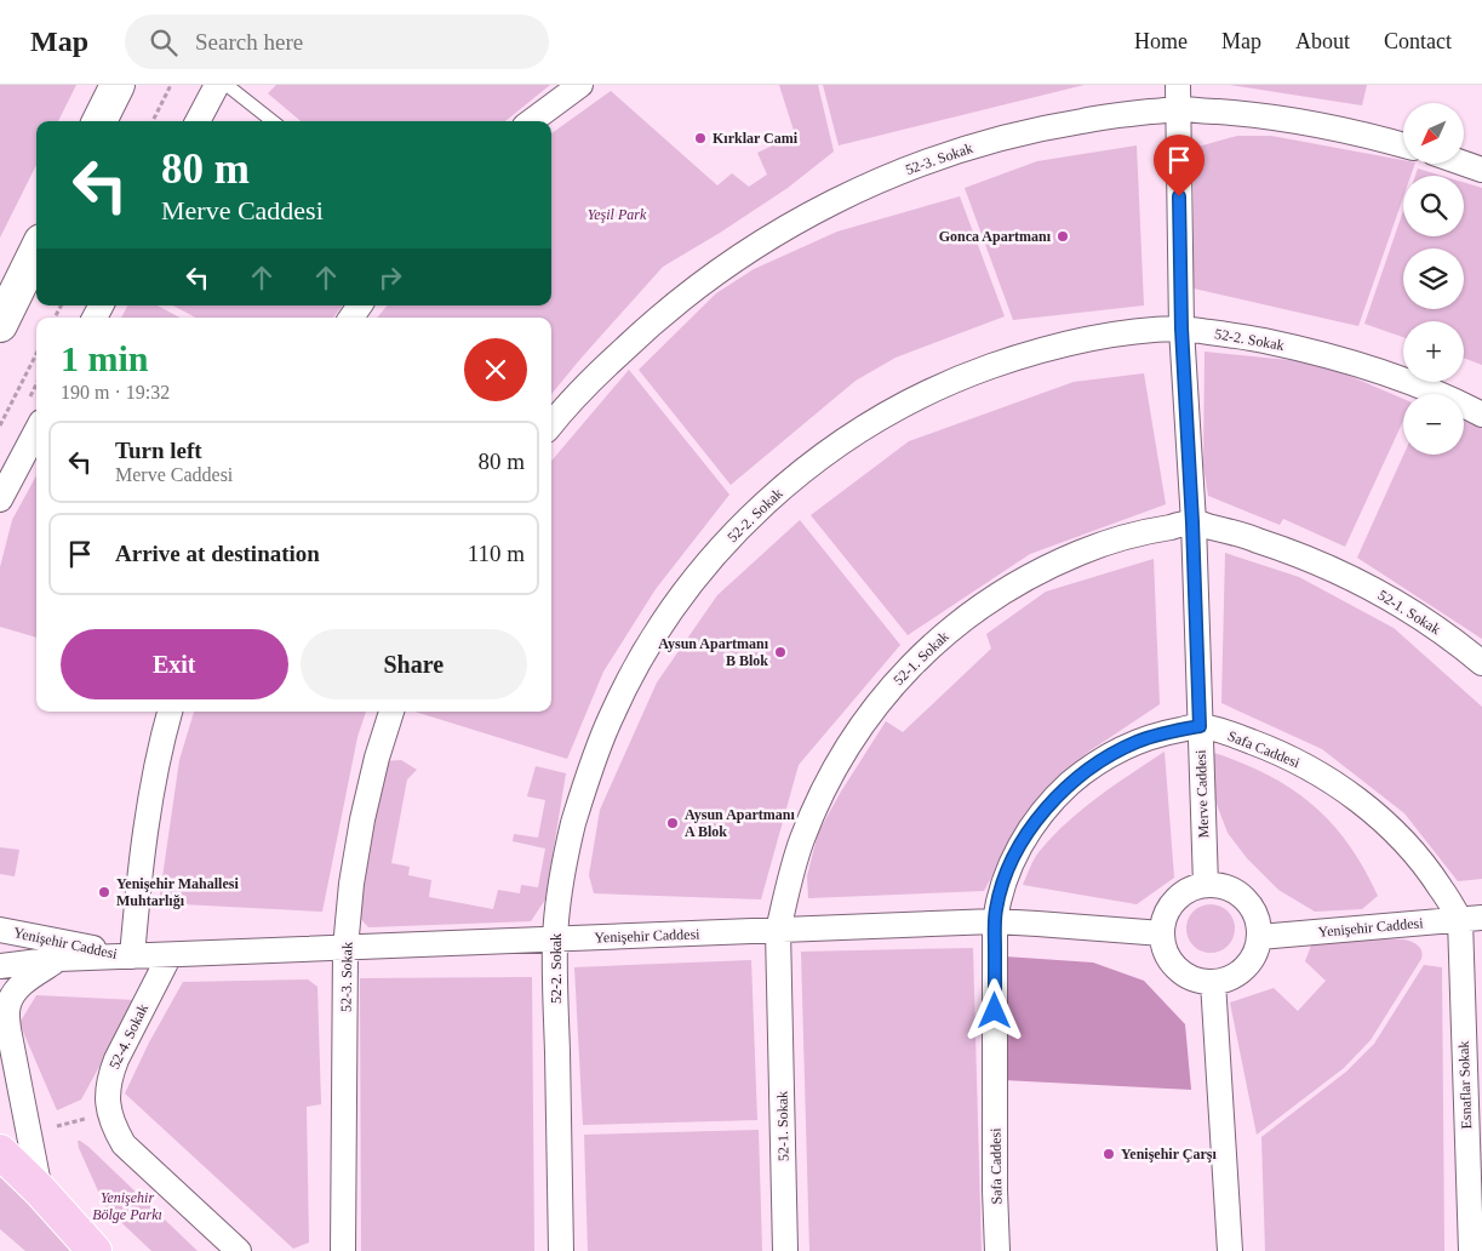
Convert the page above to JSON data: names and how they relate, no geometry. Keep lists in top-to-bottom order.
{
  "streets": {
    "street": [
      "52-3. Sokak",
      "52-2. Sokak",
      "52-1. Sokak",
      "Safa Caddesi",
      "Merve Caddesi",
      "Yenişehir Caddesi",
      "52-4. Sokak",
      "Esnaflar Sokak"
    ]
  },
  "crossings": [
    ["52-3. Sokak", "Merve Caddesi"],
    ["52-3. Sokak", "Yenişehir Caddesi"],
    ["52-2. Sokak", "Merve Caddesi"],
    ["52-2. Sokak", "Yenişehir Caddesi"],
    ["52-1. Sokak", "Merve Caddesi"],
    ["52-1. Sokak", "Yenişehir Caddesi"],
    ["Safa Caddesi", "Merve Caddesi"],
    ["Safa Caddesi", "Yenişehir Caddesi"],
    ["Safa Caddesi", "Esnaflar Sokak"],
    ["Merve Caddesi", "Yenişehir Caddesi"],
    ["Yenişehir Caddesi", "52-4. Sokak"],
    ["Yenişehir Caddesi", "Esnaflar Sokak"]
  ],
  "parks": ["Yeşil Park", "Yenişehir Bölge Parkı"],
  "places": [
    "Kırklar Cami",
    "Gonca Apartmanı",
    "Aysun Apartmanı B Blok",
    "Aysun Apartmanı A Blok",
    "Yenişehir Mahallesi Muhtarlığı",
    "Yenişehir Çarşı"
  ],
  "north": "bottom left",
  "page": {
    "header": "Map",
    "search": "Search here",
    "nav": [
      "Home",
      "Map",
      "About",
      "Contact"
    ],
    "map_buttons": ["+", "−"],
    "turn": ["80 m", "Merve Caddesi"],
    "heading": ["1 min", "190 m · 19:32"],
    "list": [
      {
        "name": "Turn left",
        "note": "Merve Caddesi",
        "value": "80 m"
      },
      {
        "name": "Arrive at destination",
        "value": "110 m"
      }
    ],
    "buttons": ["Exit", "Share"]
  }
}
